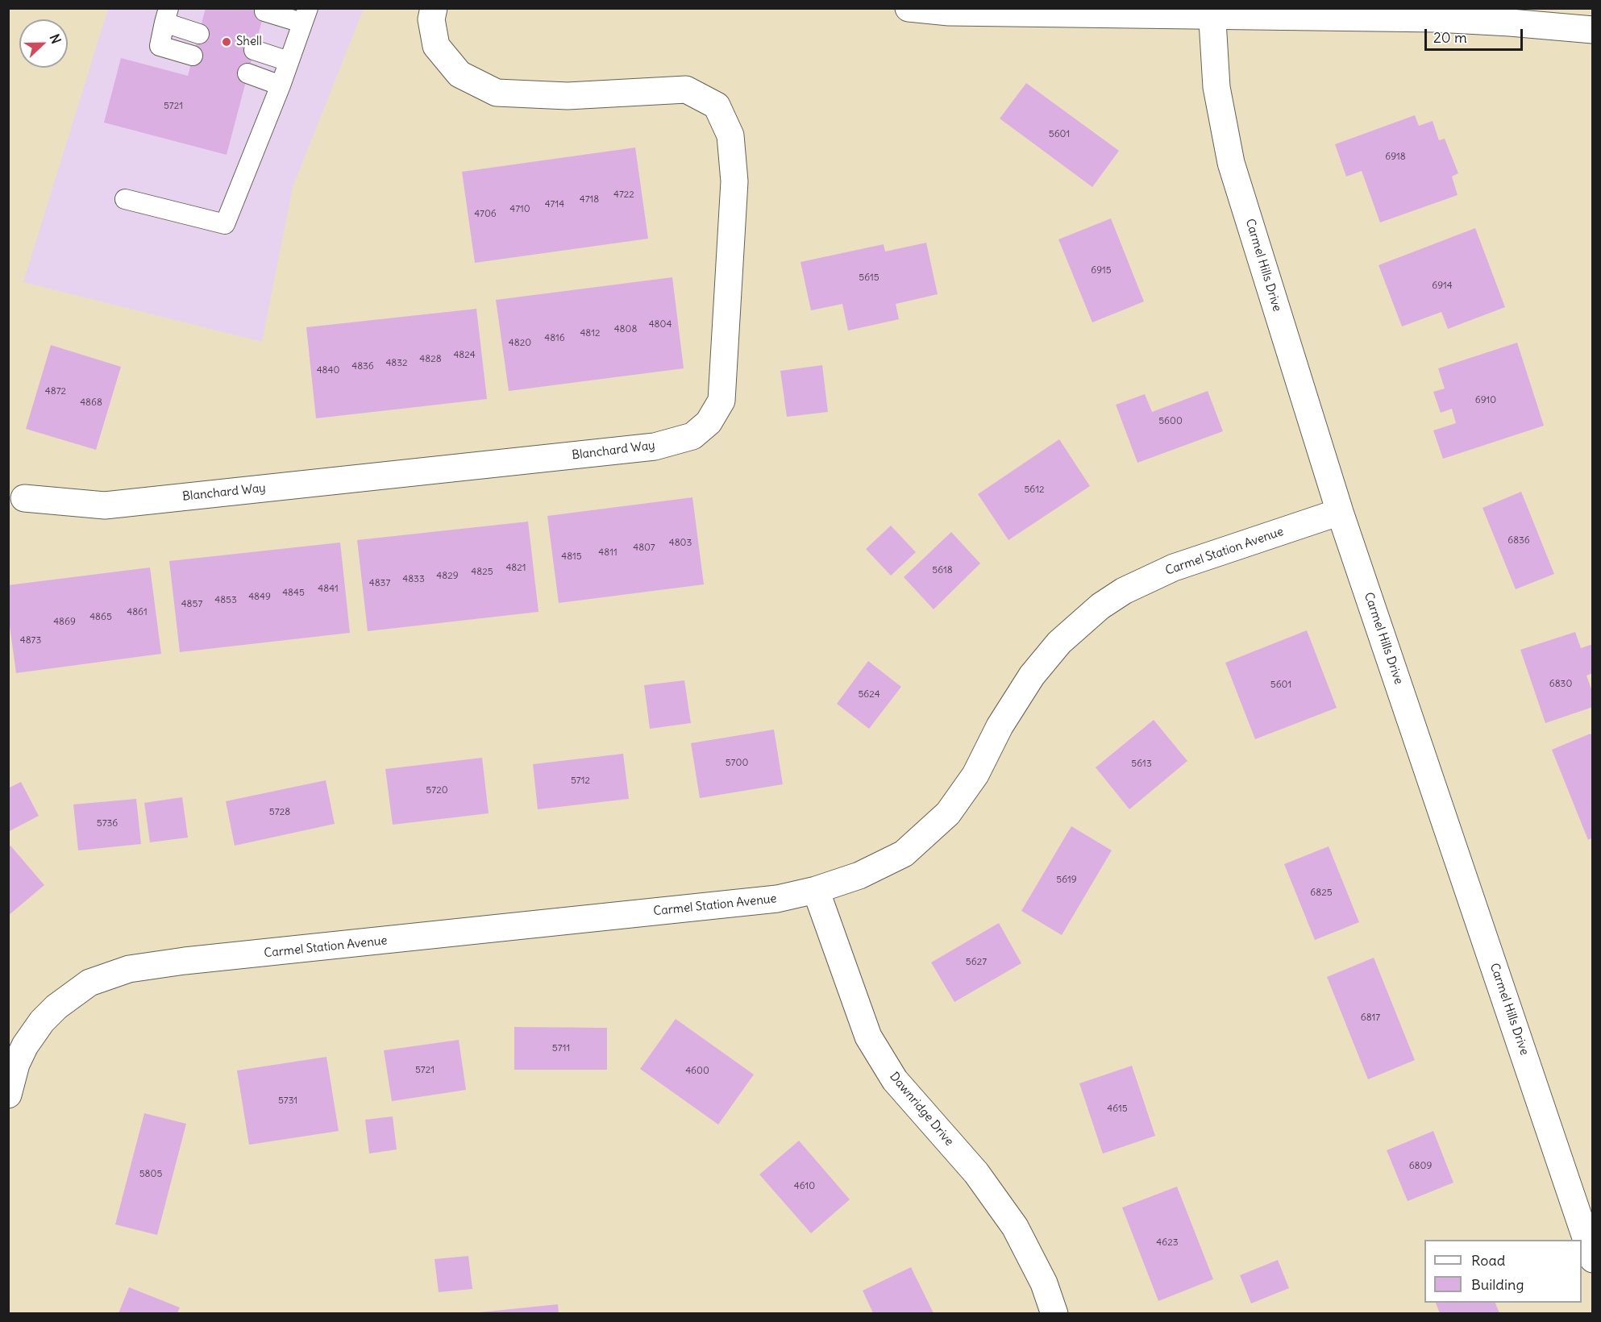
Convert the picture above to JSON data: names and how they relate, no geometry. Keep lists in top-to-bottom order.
{
  "streets": {
    "street": [
      "Carmel Hills Drive",
      "Blanchard Way",
      "Carmel Station Avenue",
      "Dawnridge Drive"
    ]
  },
  "crossings": [
    ["Carmel Hills Drive", "Carmel Station Avenue"],
    ["Carmel Station Avenue", "Dawnridge Drive"]
  ],
  "places": ["Shell"],
  "house_numbers": [
    "5721",
    "5601",
    "6918",
    "4722",
    "4718",
    "4714",
    "4710",
    "4706",
    "6915",
    "5615",
    "6914",
    "4804",
    "4808",
    "4812",
    "4816",
    "4820",
    "4824",
    "4828",
    "4832",
    "4836",
    "4840",
    "4872",
    "6910",
    "4868",
    "5600",
    "5612",
    "6836",
    "4803",
    "4807",
    "4811",
    "4815",
    "4821",
    "5618",
    "4825",
    "4829",
    "4833",
    "4837",
    "4841",
    "4845",
    "4849",
    "4853",
    "4857",
    "4861",
    "4865",
    "4869",
    "4873",
    "6830",
    "5601",
    "5624",
    "5700",
    "5613",
    "5712",
    "5720",
    "5728",
    "5736",
    "5619",
    "6825",
    "5627",
    "6817",
    "5711",
    "5721",
    "4600",
    "5731",
    "4615",
    "6809",
    "5805",
    "4610",
    "4623"
  ],
  "legend": ["Road", "Building"],
  "scale_bar": "20 m",
  "north": "right"
}
